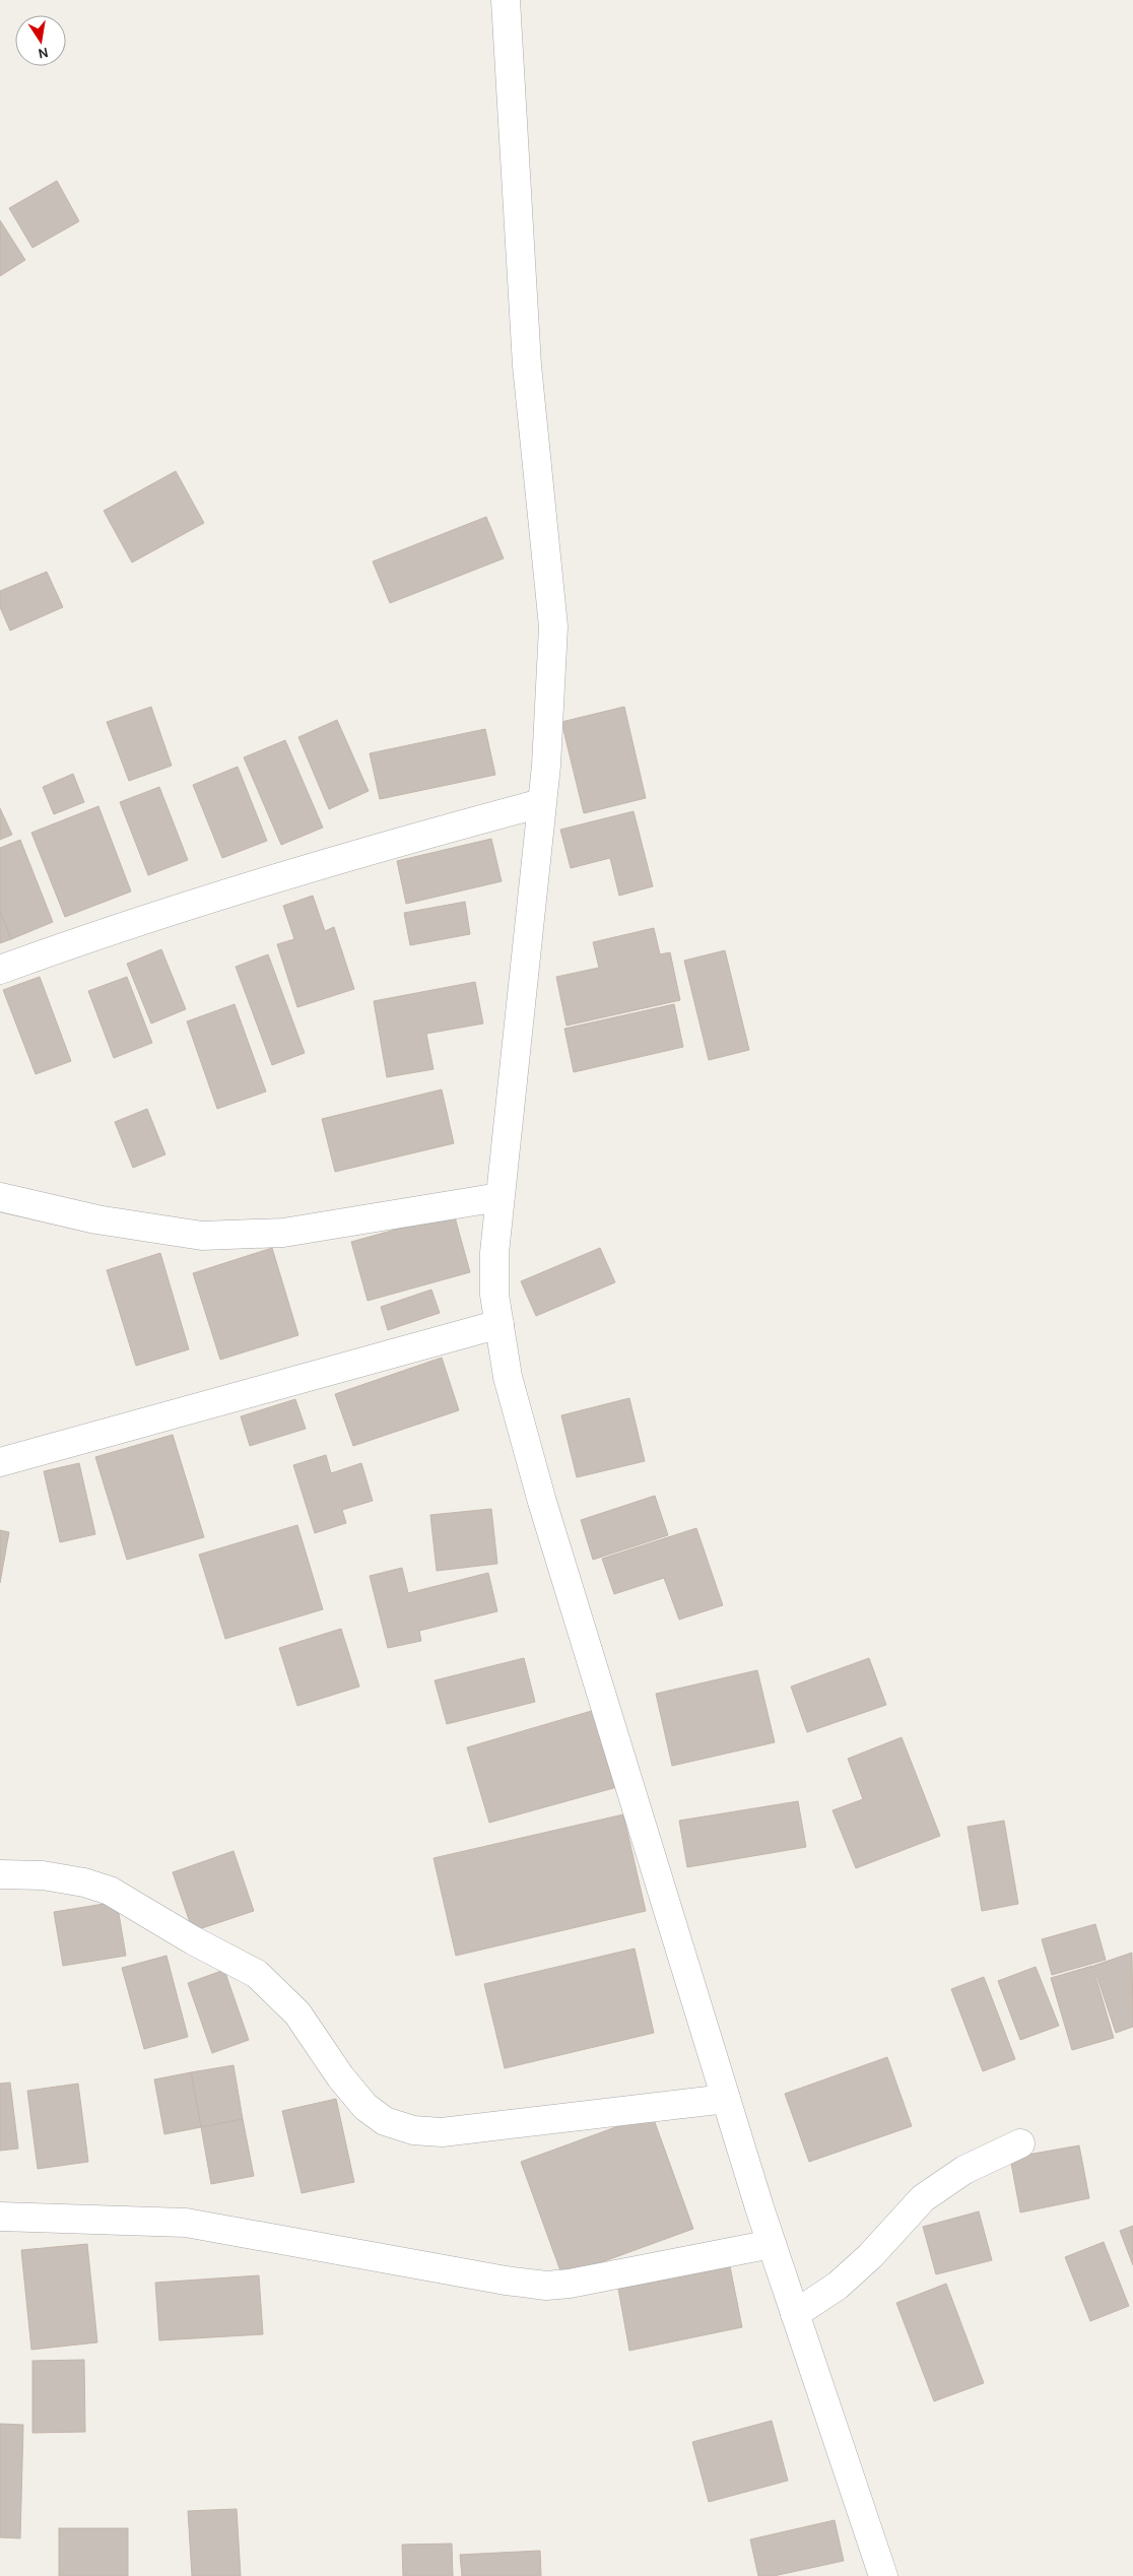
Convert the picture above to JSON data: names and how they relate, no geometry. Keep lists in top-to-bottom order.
{
  "north": "bottom"
}
